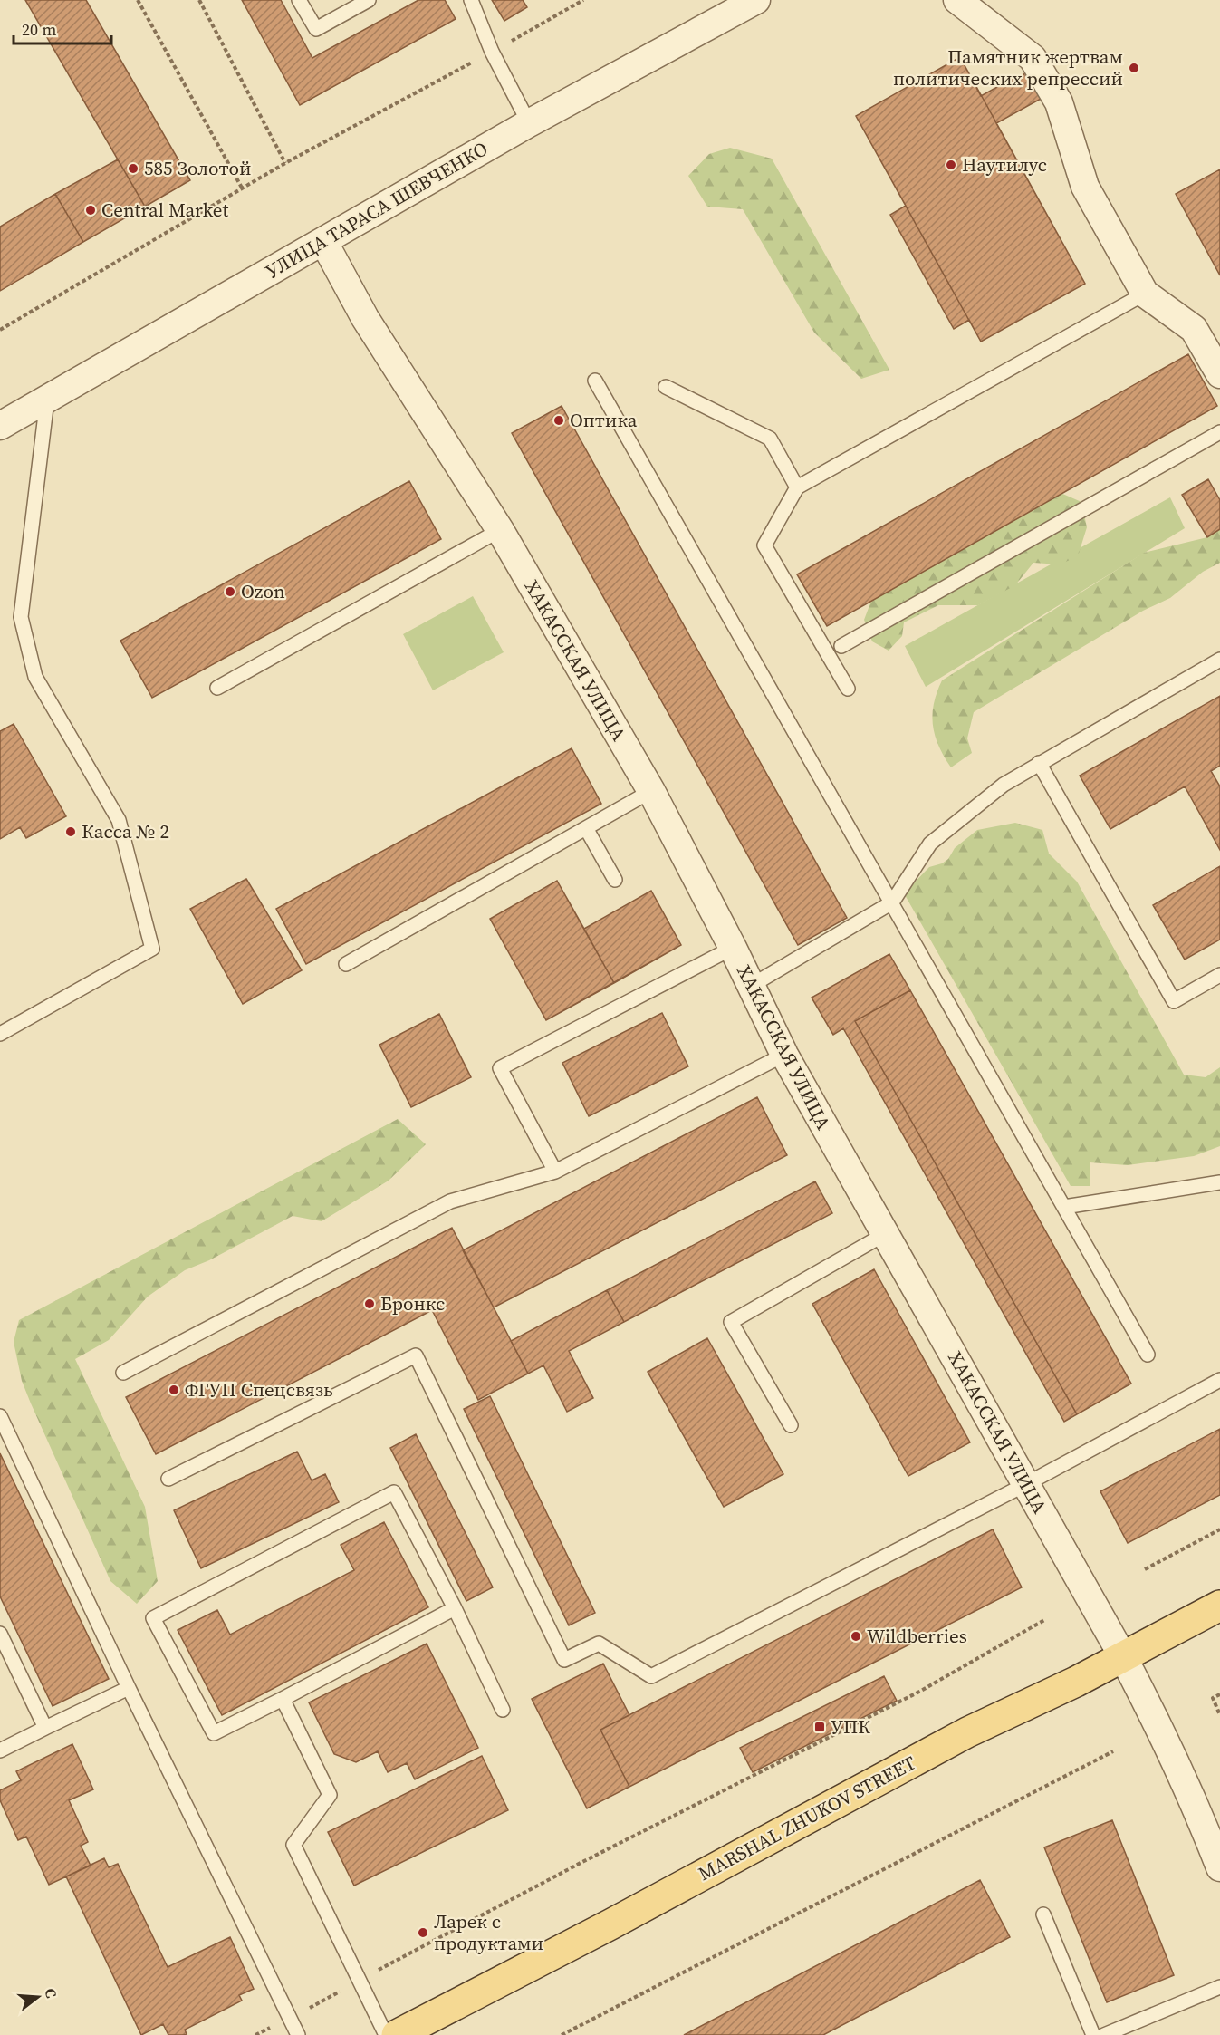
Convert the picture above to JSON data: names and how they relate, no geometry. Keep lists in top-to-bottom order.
{
  "streets": {
    "main road": ["MARSHAL ZHUKOV STREET"],
    "street": ["УЛИЦА ТАРАСА ШЕВЧЕНКО", "ХАКАССКАЯ УЛИЦА"]
  },
  "crossings": [
    ["УЛИЦА ТАРАСА ШЕВЧЕНКО", "ХАКАССКАЯ УЛИЦА"],
    ["ХАКАССКАЯ УЛИЦА", "MARSHAL ZHUKOV STREET"]
  ],
  "places": {
    "other": [
      "Памятник жертвам политических репрессий",
      "Наутилус",
      "585 Золотой",
      "Central Market",
      "Оптика",
      "Ozon",
      "Касса № 2",
      "Бронкс",
      "ФГУП Спецсвязь",
      "Wildberries",
      "Ларек с продуктами"
    ],
    "transit": ["УПК"]
  },
  "scale_bar": "20 m",
  "north": "right"
}
